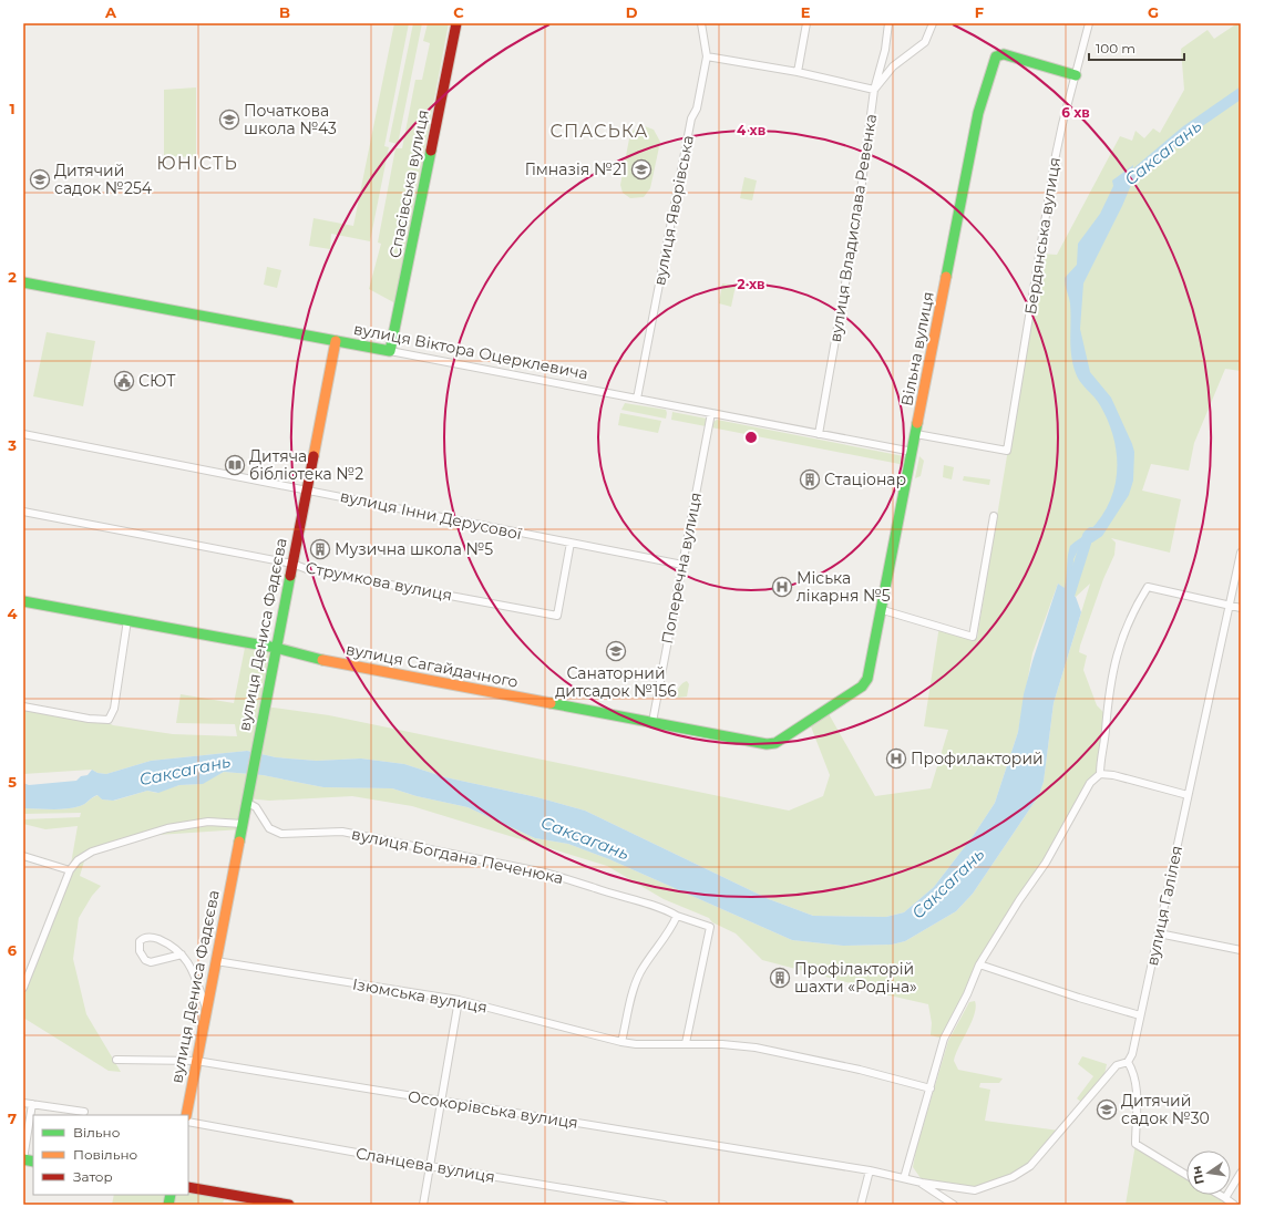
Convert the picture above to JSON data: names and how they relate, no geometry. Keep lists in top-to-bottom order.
{
  "streets": {
    "street": [
      "Спасівська вулиця",
      "вулиця Яворівська",
      "вулиця Владислава Ревенка",
      "Бердянська вулиця",
      "Вільна вулиця",
      "вулиця Віктора Оцерклевича",
      "вулиця Інни Дерусової",
      "Поперечна вулиця",
      "Струмкова вулиця",
      "вулиця Дениса Фадєєва",
      "вулиця Сагайдачного",
      "вулиця Богдана Печенюка",
      "вулиця Галілея",
      "Ізюмська вулиця",
      "Осокорівська вулиця",
      "Сланцева вулиця"
    ]
  },
  "crossings": [
    ["Спасівська вулиця", "вулиця Віктора Оцерклевича"],
    ["вулиця Яворівська", "вулиця Віктора Оцерклевича"],
    ["вулиця Владислава Ревенка", "вулиця Віктора Оцерклевича"],
    ["Бердянська вулиця", "Вільна вулиця"],
    ["Вільна вулиця", "вулиця Віктора Оцерклевича"],
    ["Вільна вулиця", "вулиця Сагайдачного"],
    ["вулиця Віктора Оцерклевича", "Поперечна вулиця"],
    ["вулиця Віктора Оцерклевича", "вулиця Дениса Фадєєва"],
    ["вулиця Інни Дерусової", "Поперечна вулиця"],
    ["вулиця Інни Дерусової", "Струмкова вулиця"],
    ["вулиця Інни Дерусової", "вулиця Дениса Фадєєва"],
    ["Поперечна вулиця", "вулиця Сагайдачного"],
    ["Струмкова вулиця", "вулиця Дениса Фадєєва"],
    ["вулиця Дениса Фадєєва", "вулиця Сагайдачного"],
    ["вулиця Дениса Фадєєва", "вулиця Богдана Печенюка"],
    ["вулиця Дениса Фадєєва", "Ізюмська вулиця"],
    ["вулиця Дениса Фадєєва", "Осокорівська вулиця"]
  ],
  "districts": ["СПАСЬКА", "ЮНІСТЬ"],
  "water": ["Саксагань"],
  "places": {
    "school or university": [
      "Початкова школа №43",
      "Гімназія №21",
      "Дитячий садок №254",
      "Санаторний дитсадок №156",
      "Дитячий садок №30"
    ],
    "public building": ["СЮТ"],
    "library": ["Дитяча бібліотека №2"],
    "building": ["Стаціонар", "Музична школа №5", "Профілакторій шахти «Родіна»"],
    "hospital": ["Міська лікарня №5", "Профилакторий"]
  },
  "legend": ["Вільно", "Повільно", "Затор"],
  "scale_bar": "100 m",
  "north": "left",
  "grid": {
    "columns": [
      "A",
      "B",
      "C",
      "D",
      "E",
      "F",
      "G"
    ],
    "rows": [
      "1",
      "2",
      "3",
      "4",
      "5",
      "6",
      "7"
    ]
  },
  "rings": ["6 хв", "4 хв", "2 хв"]
}
